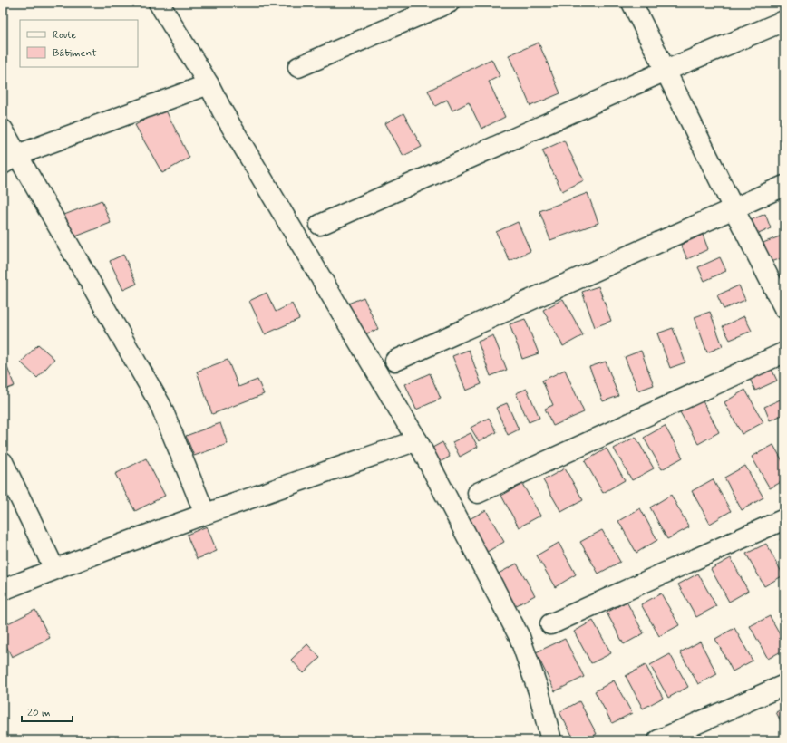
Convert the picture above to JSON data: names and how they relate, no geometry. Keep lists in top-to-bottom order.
{
  "legend": ["Route", "Bâtiment"],
  "scale_bar": "20 m"
}
